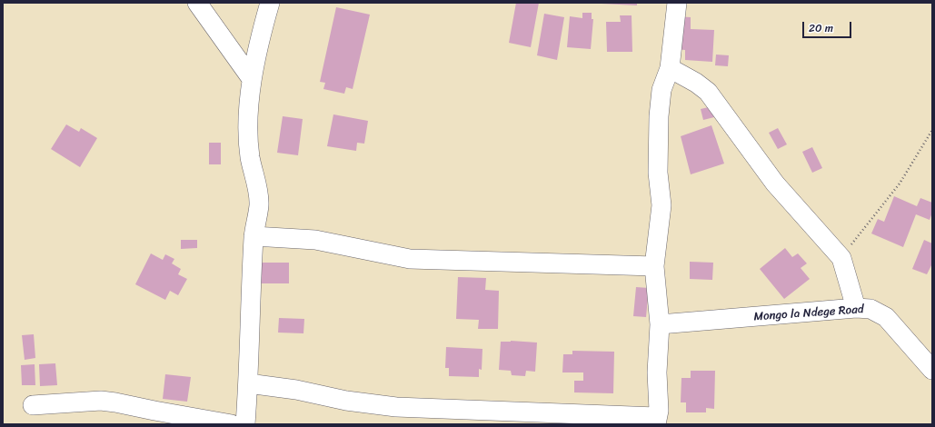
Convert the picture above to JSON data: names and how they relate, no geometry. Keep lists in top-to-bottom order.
{
  "streets": {
    "street": ["Mongo la Ndege Road"]
  },
  "scale_bar": "20 m"
}
